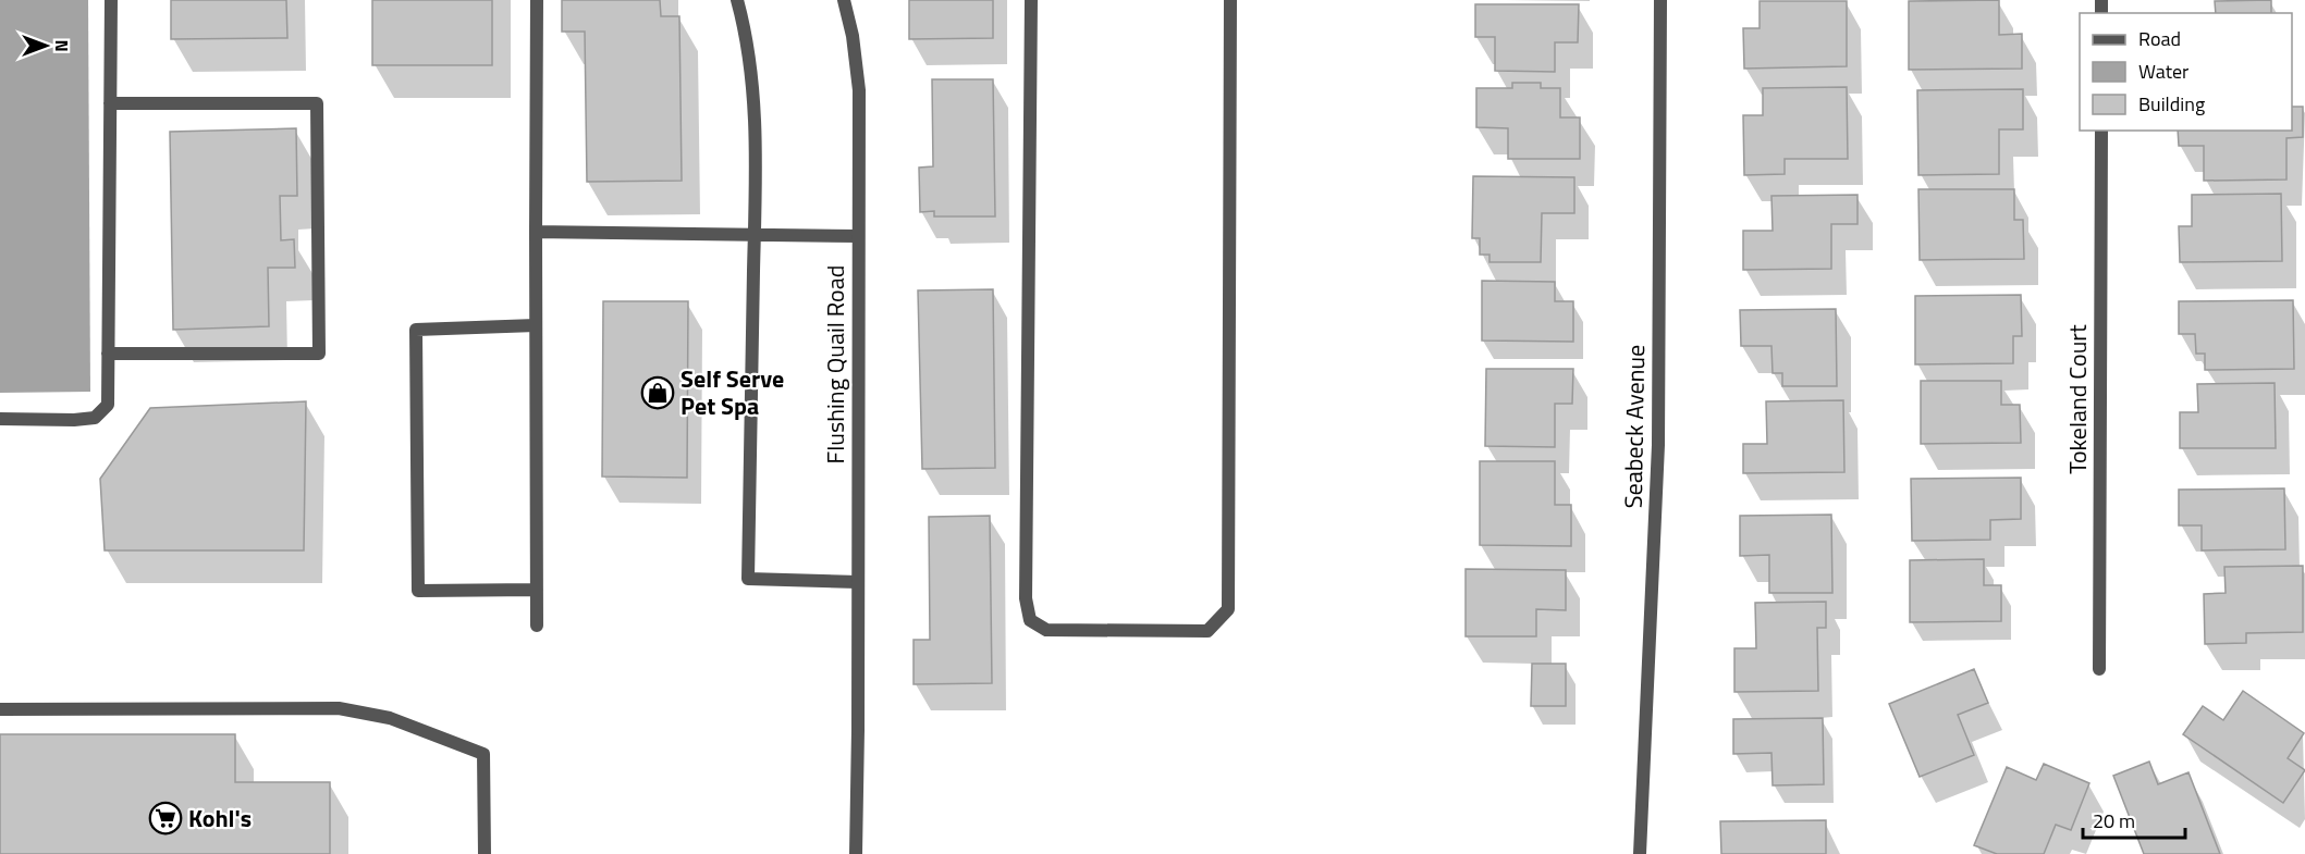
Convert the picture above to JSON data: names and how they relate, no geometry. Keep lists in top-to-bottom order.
{
  "streets": {
    "street": ["Flushing Quail Road", "Tokeland Court", "Seabeck Avenue"]
  },
  "places": {
    "shop": ["Self Serve Pet Spa"],
    "supermarket": ["Kohl's"]
  },
  "legend": ["Road", "Water", "Building"],
  "scale_bar": "20 m",
  "north": "right"
}
